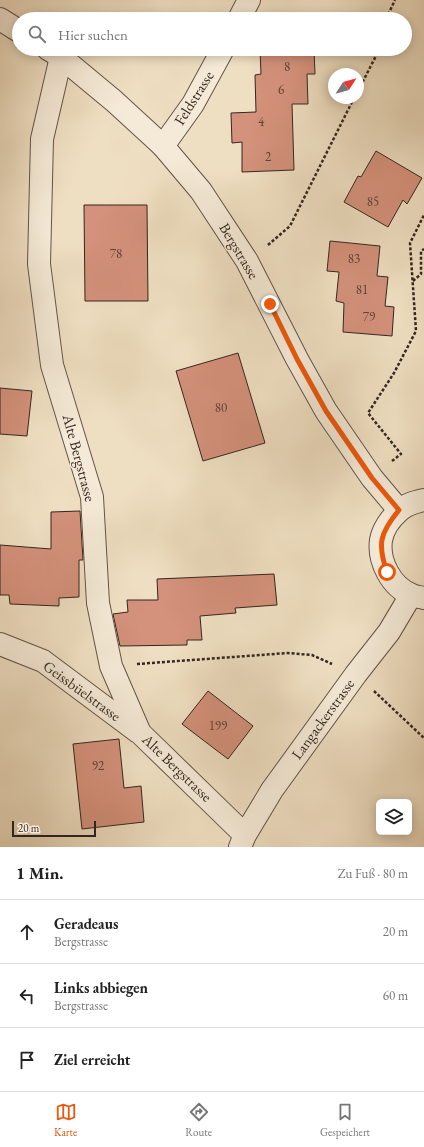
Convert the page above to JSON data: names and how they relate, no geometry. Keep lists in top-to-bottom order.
{
  "streets": {
    "street": [
      "Feldstrasse",
      "Bergstrasse",
      "Alte Bergstrasse",
      "Geissbüelstrasse",
      "Langackerstrasse"
    ]
  },
  "crossings": [
    ["Feldstrasse", "Bergstrasse"],
    ["Alte Bergstrasse", "Geissbüelstrasse"],
    ["Alte Bergstrasse", "Langackerstrasse"]
  ],
  "house_numbers": [
    "8",
    "6",
    "4",
    "2",
    "85",
    "78",
    "83",
    "81",
    "79",
    "80",
    "199",
    "92"
  ],
  "scale_bar": "20 m",
  "north": "top right",
  "page": {
    "search": "Hier suchen",
    "scale": "20 m",
    "heading": ["1 Min.", "Zu Fuß · 80 m"],
    "list": [
      ["Geradeaus", "Bergstrasse", "20 m"],
      ["Links abbiegen", "Bergstrasse", "60 m"],
      "Ziel erreicht"
    ],
    "nav": ["Karte", "Route", "Gespeichert"]
  }
}
